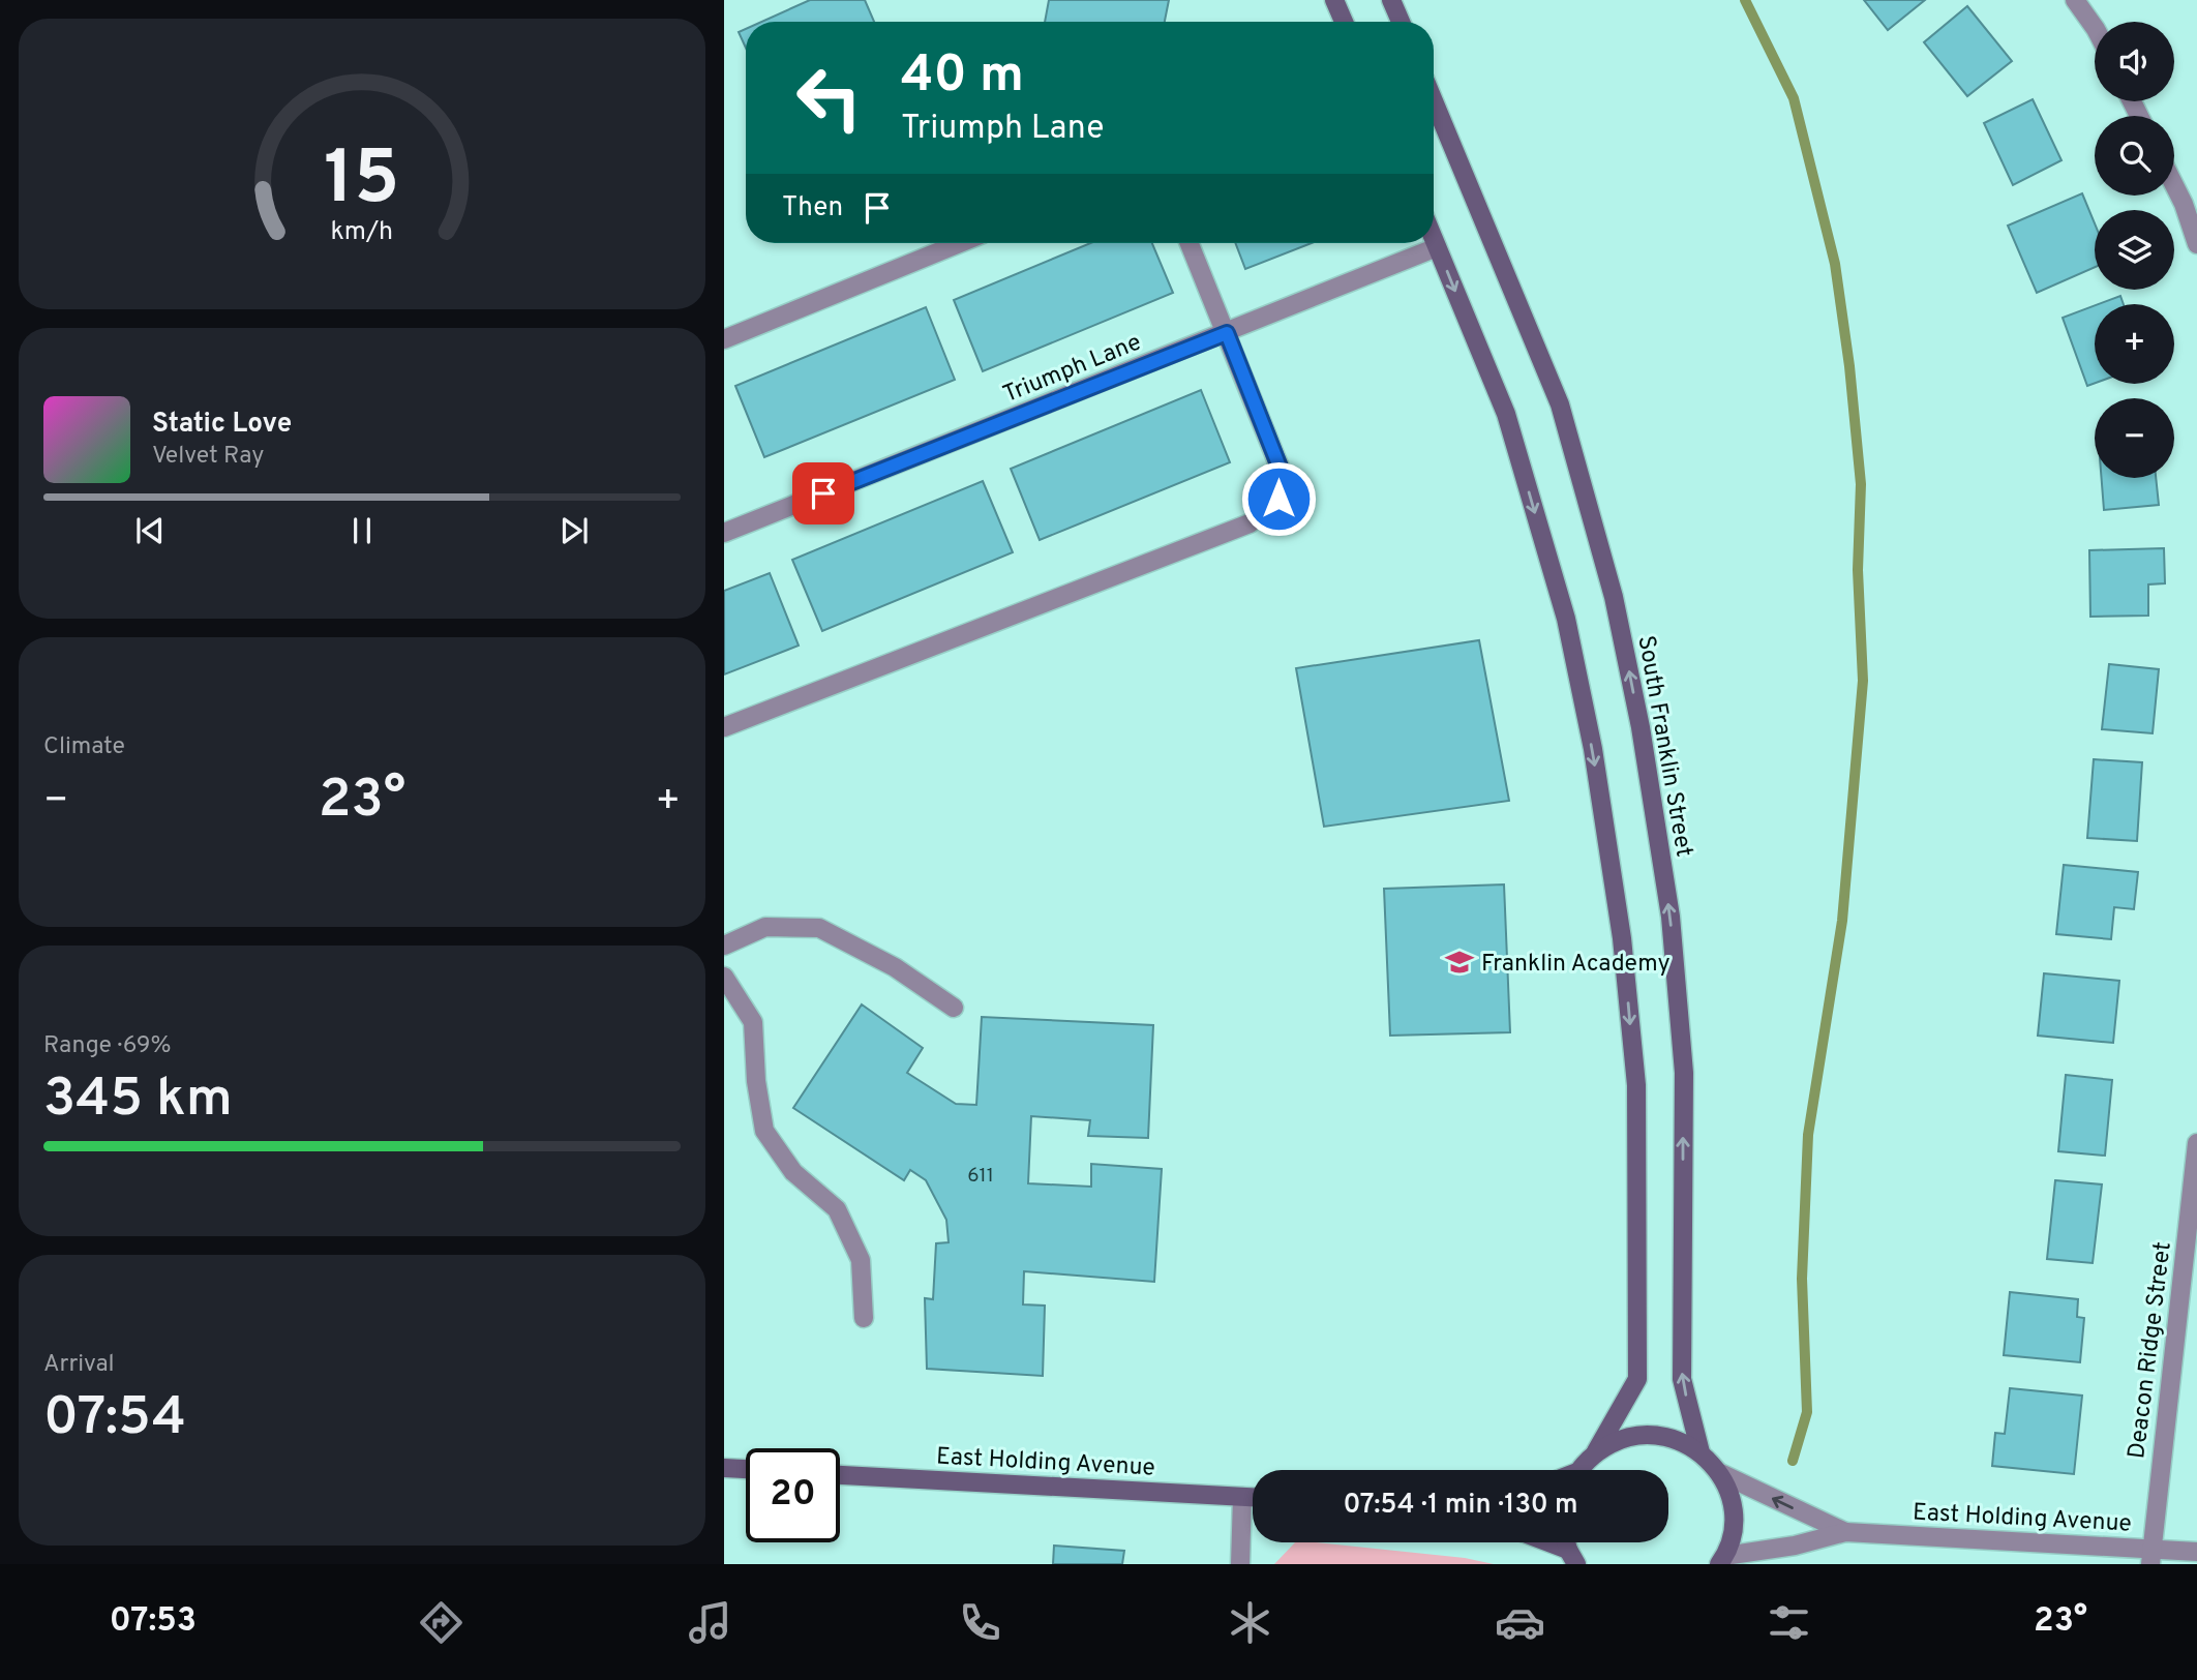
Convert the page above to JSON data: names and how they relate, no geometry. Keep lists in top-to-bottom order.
{
  "streets": {
    "street": [
      "Triumph Lane",
      "South Franklin Street",
      "Deacon Ridge Street",
      "East Holding Avenue"
    ]
  },
  "crossings": [
    ["Deacon Ridge Street", "East Holding Avenue"]
  ],
  "places": {
    "school or university": ["Franklin Academy"]
  },
  "house_numbers": ["611"],
  "page": {
    "map_buttons": ["+", "−"],
    "turn": ["40 m", "Triumph Lane"],
    "then": "Then",
    "song": ["Static Love", "Velvet Ray"],
    "tile": [
      "Climate",
      ["Range · 69%", "345 km"],
      ["Arrival", "07:54"]
    ],
    "heat": ["−", "23°", "+"],
    "limit": "20",
    "trip": "07:54 · 1 min · 130 m",
    "tabs": ["07:53", "23°"],
    "gauge": ["15", "km/h"]
  }
}
